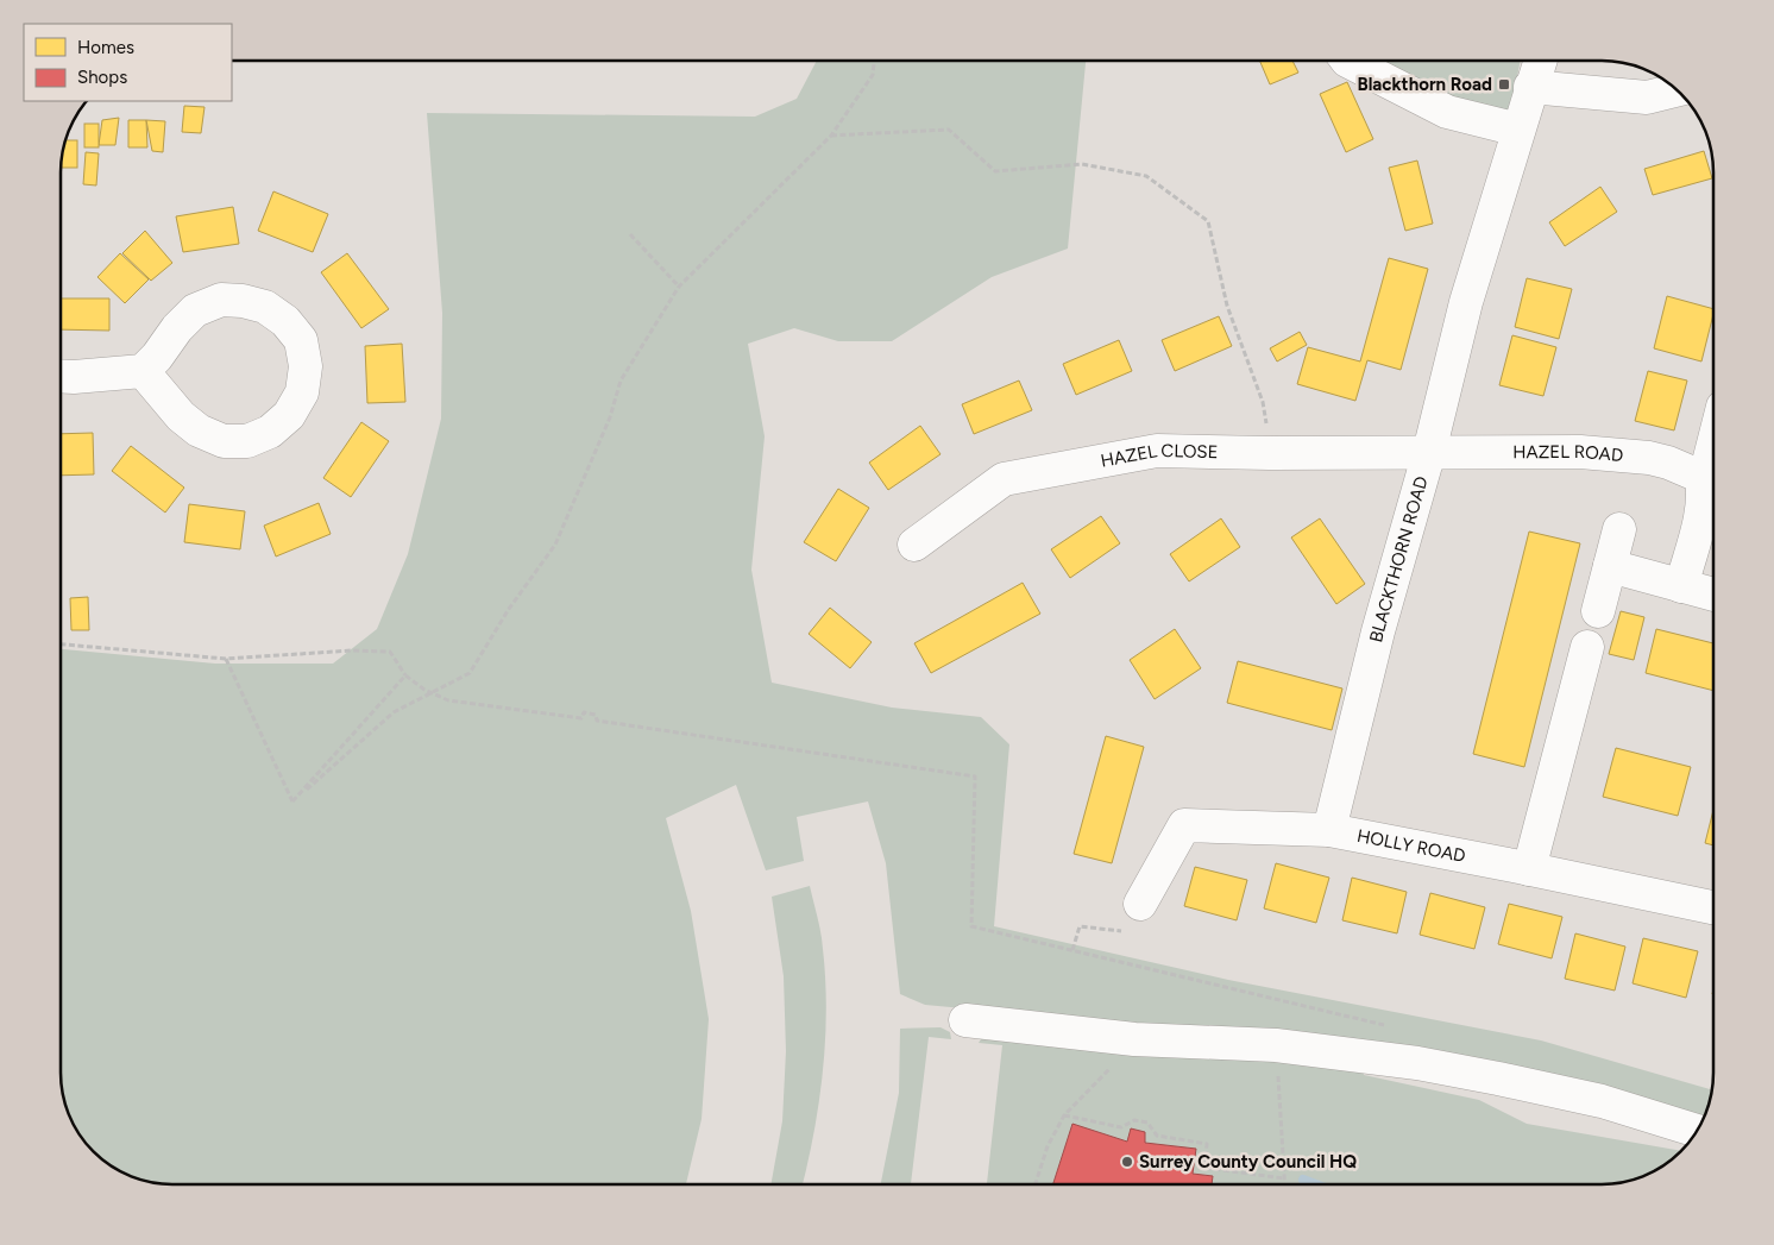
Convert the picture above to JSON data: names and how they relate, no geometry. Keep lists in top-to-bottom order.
{
  "streets": {
    "street": [
      "HAZEL ROAD",
      "HAZEL CLOSE",
      "BLACKTHORN ROAD",
      "HOLLY ROAD"
    ]
  },
  "crossings": [
    ["HAZEL ROAD", "HAZEL CLOSE"],
    ["HAZEL ROAD", "BLACKTHORN ROAD"],
    ["HAZEL CLOSE", "BLACKTHORN ROAD"],
    ["BLACKTHORN ROAD", "HOLLY ROAD"]
  ],
  "places": {
    "transit": ["Blackthorn Road"],
    "other": ["Surrey County Council HQ"]
  },
  "legend": ["Homes", "Shops"]
}
